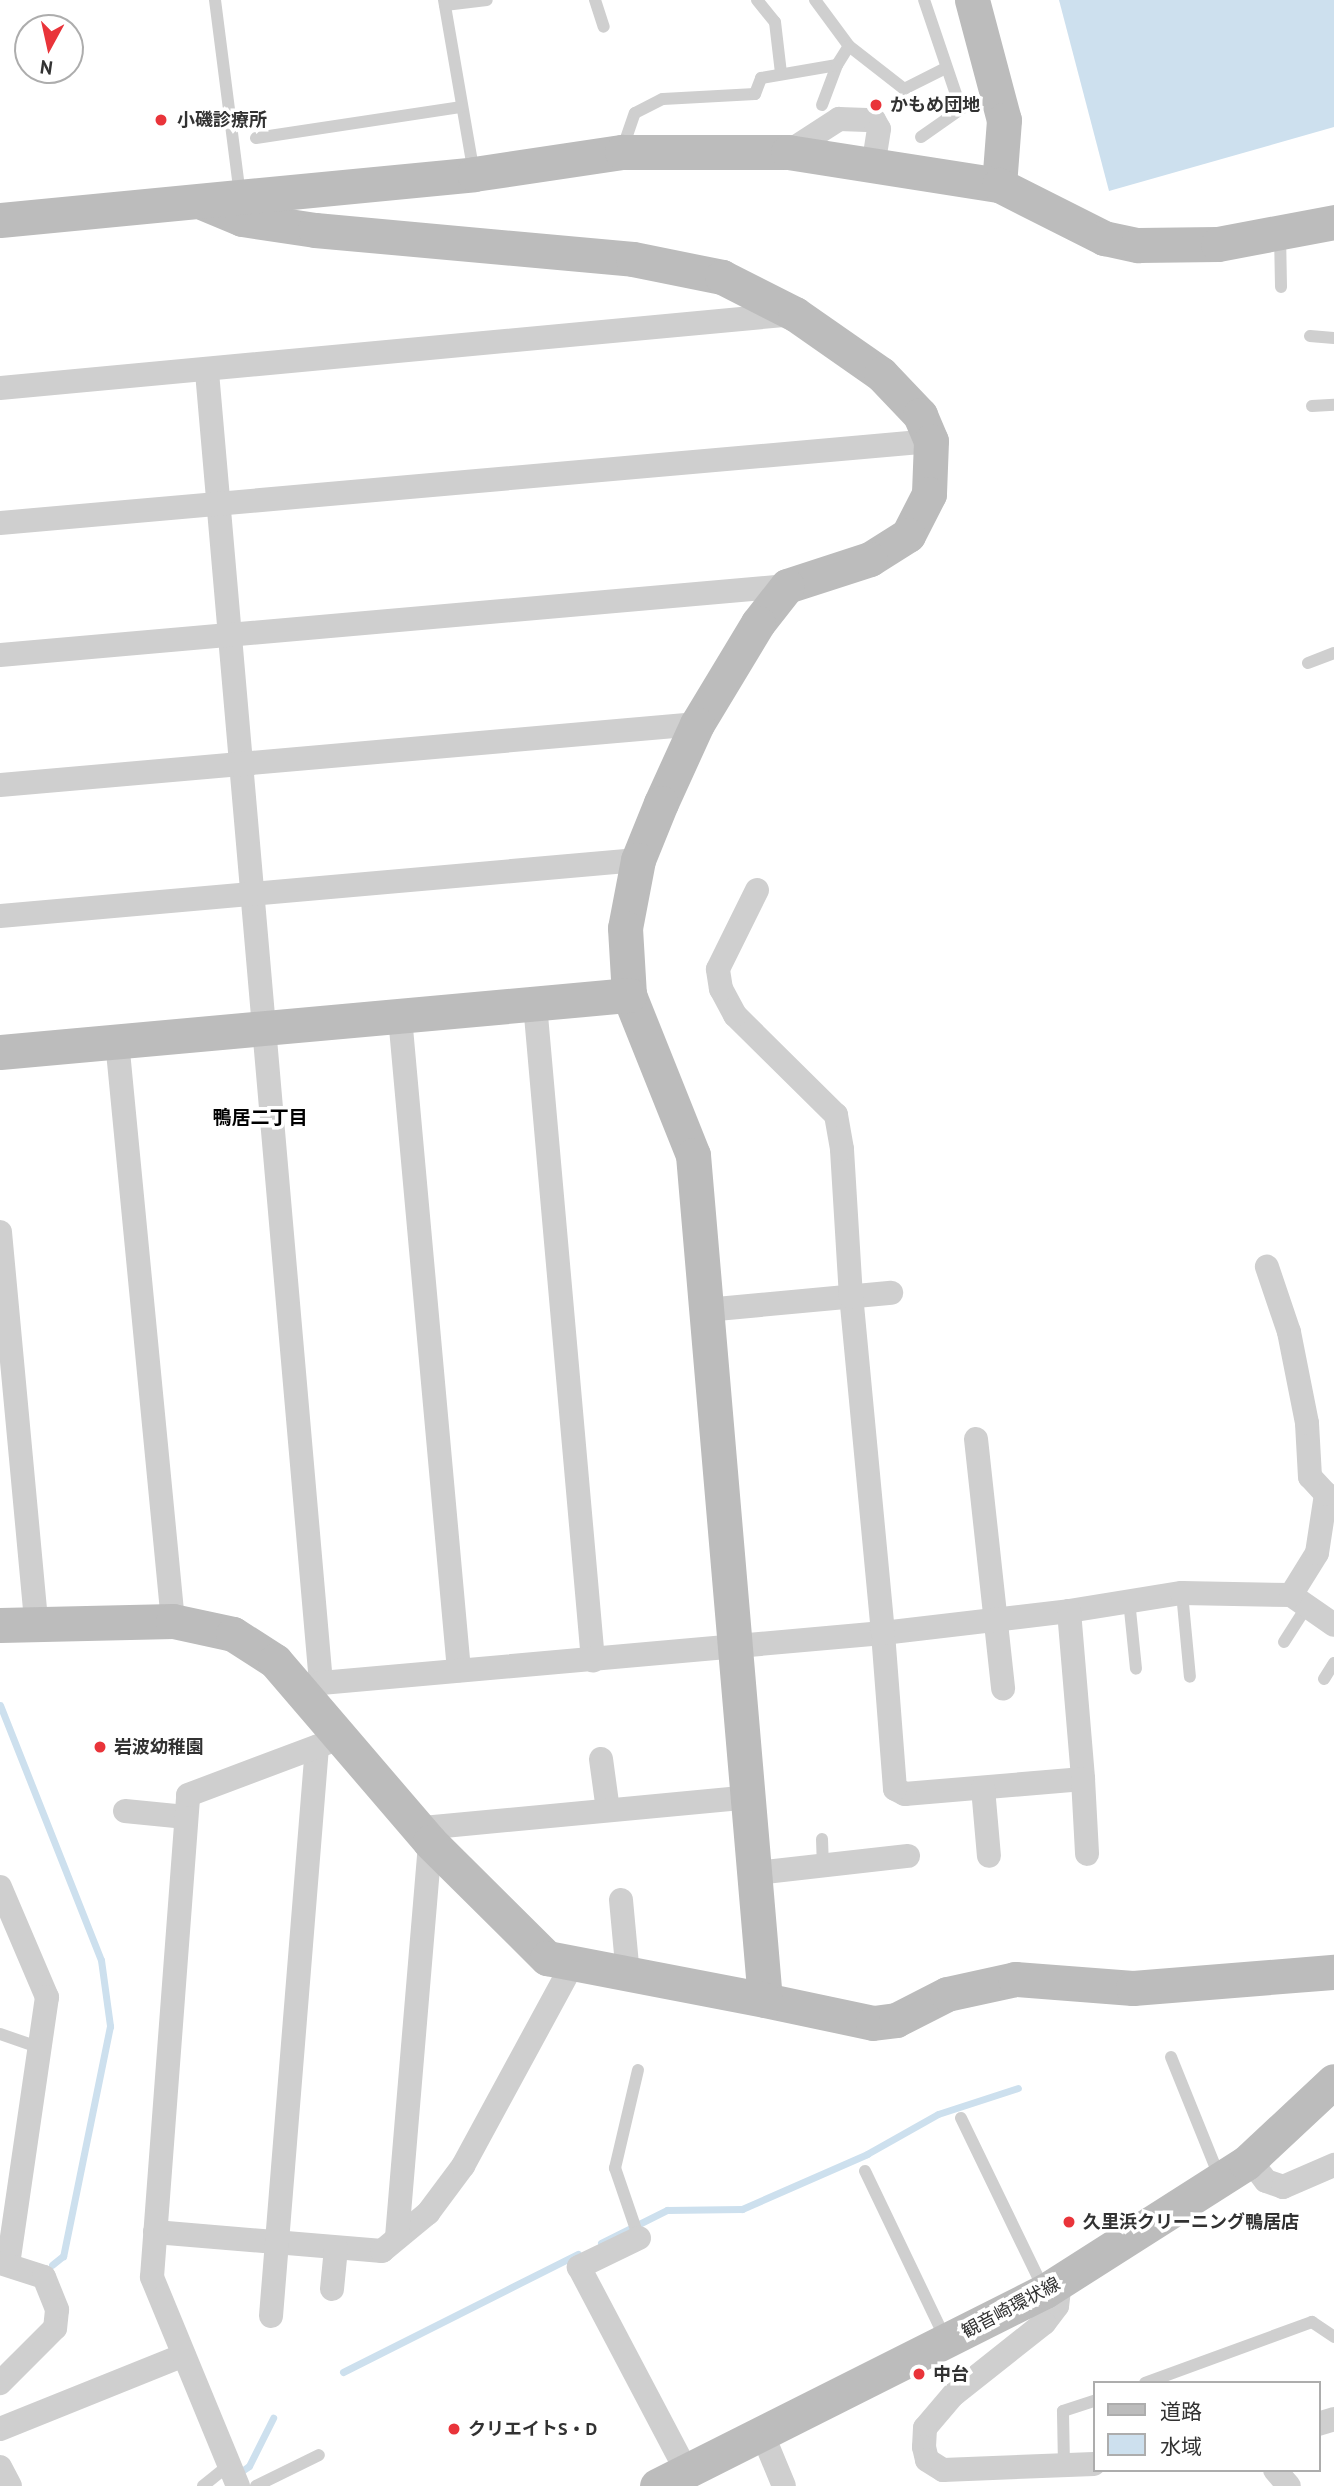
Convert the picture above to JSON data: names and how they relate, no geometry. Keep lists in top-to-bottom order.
{
  "streets": {
    "street": ["観音崎環状線"]
  },
  "districts": ["鴨居二丁目"],
  "places": [
    "かもめ団地",
    "小磯診療所",
    "岩波幼稚園",
    "久里浜クリーニング鴨居店",
    "中台",
    "クリエイトS・D"
  ],
  "legend": ["道路", "水域"],
  "north": "bottom"
}
